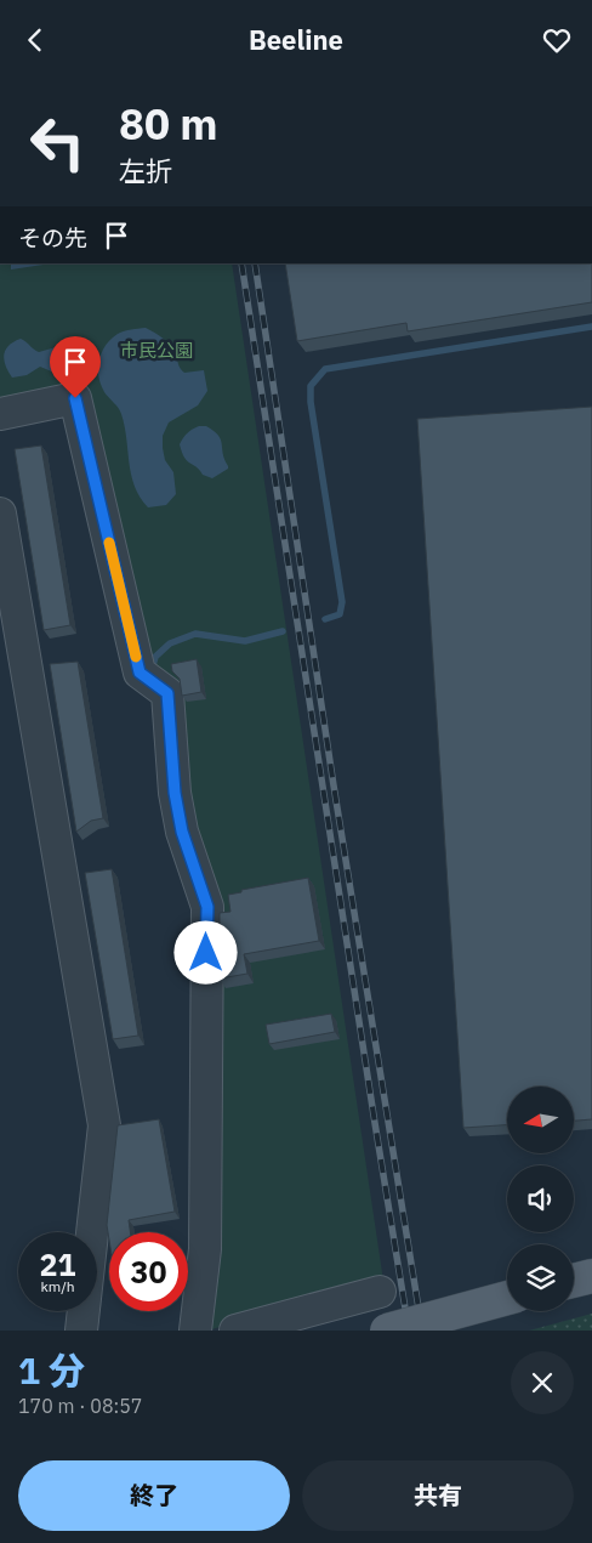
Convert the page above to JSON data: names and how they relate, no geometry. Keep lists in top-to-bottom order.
{
  "parks": ["市民公園"],
  "north": "left",
  "page": {
    "header": "Beeline",
    "turn": ["80 m", "左折"],
    "then": "その先",
    "speed": "21 km/h",
    "limit": "30",
    "heading": ["1 分", "170 m · 08:57"],
    "buttons": ["終了", "共有"]
  }
}
